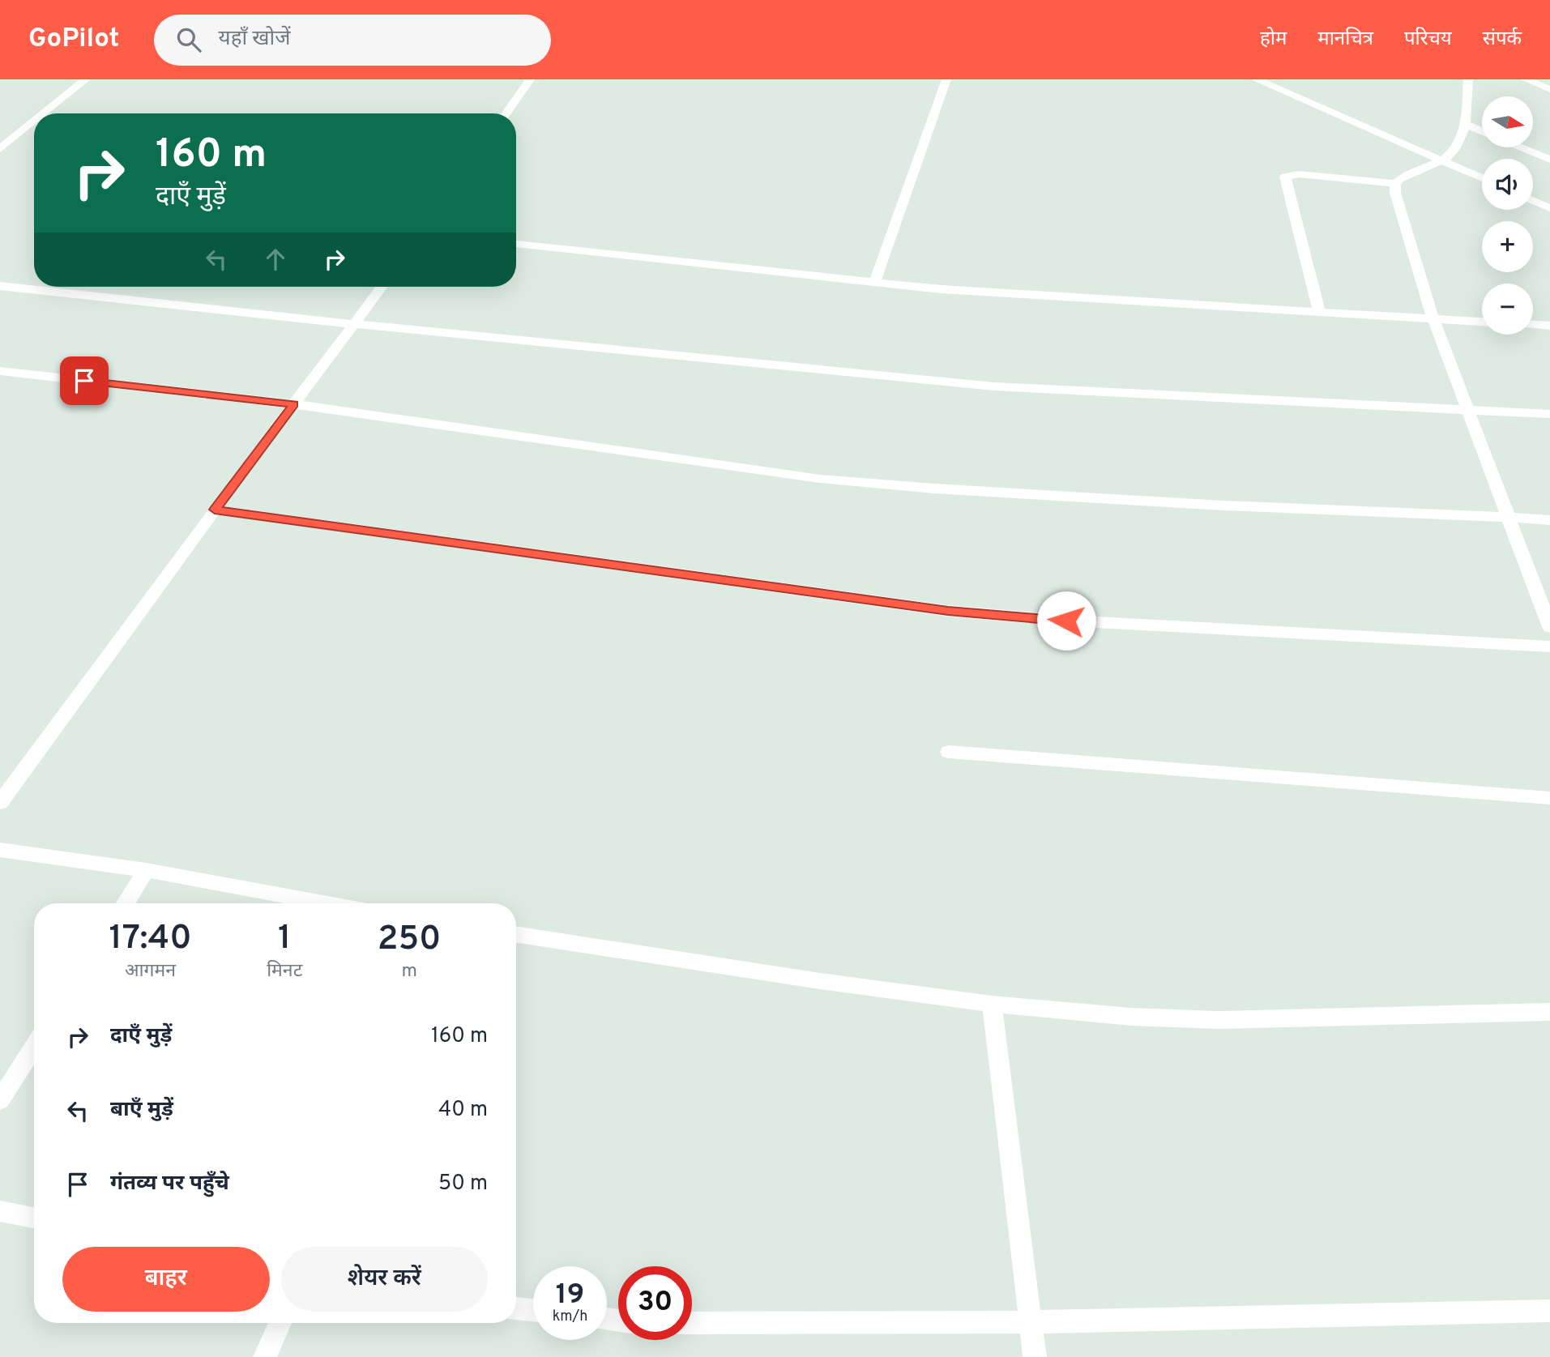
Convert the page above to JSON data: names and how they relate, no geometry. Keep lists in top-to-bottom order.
{
  "north": "right",
  "page": {
    "header": "GoPilot",
    "search": "यहाँ खोजें",
    "nav": [
      "होम",
      "मानचित्र",
      "परिचय",
      "संपर्क"
    ],
    "map_buttons": ["+", "−"],
    "turn": ["160 m", "दाएँ मुड़ें"],
    "eta": [
      "17:40",
      "आगमन",
      "1",
      "मिनट",
      "250",
      "m"
    ],
    "list": [
      {
        "name": "दाएँ मुड़ें",
        "value": "160 m"
      },
      {
        "name": "बाएँ मुड़ें",
        "value": "40 m"
      },
      {
        "name": "गंतव्य पर पहुँचे",
        "value": "50 m"
      }
    ],
    "buttons": ["बाहर", "शेयर करें"],
    "speed": "19 km/h",
    "limit": "30"
  }
}
